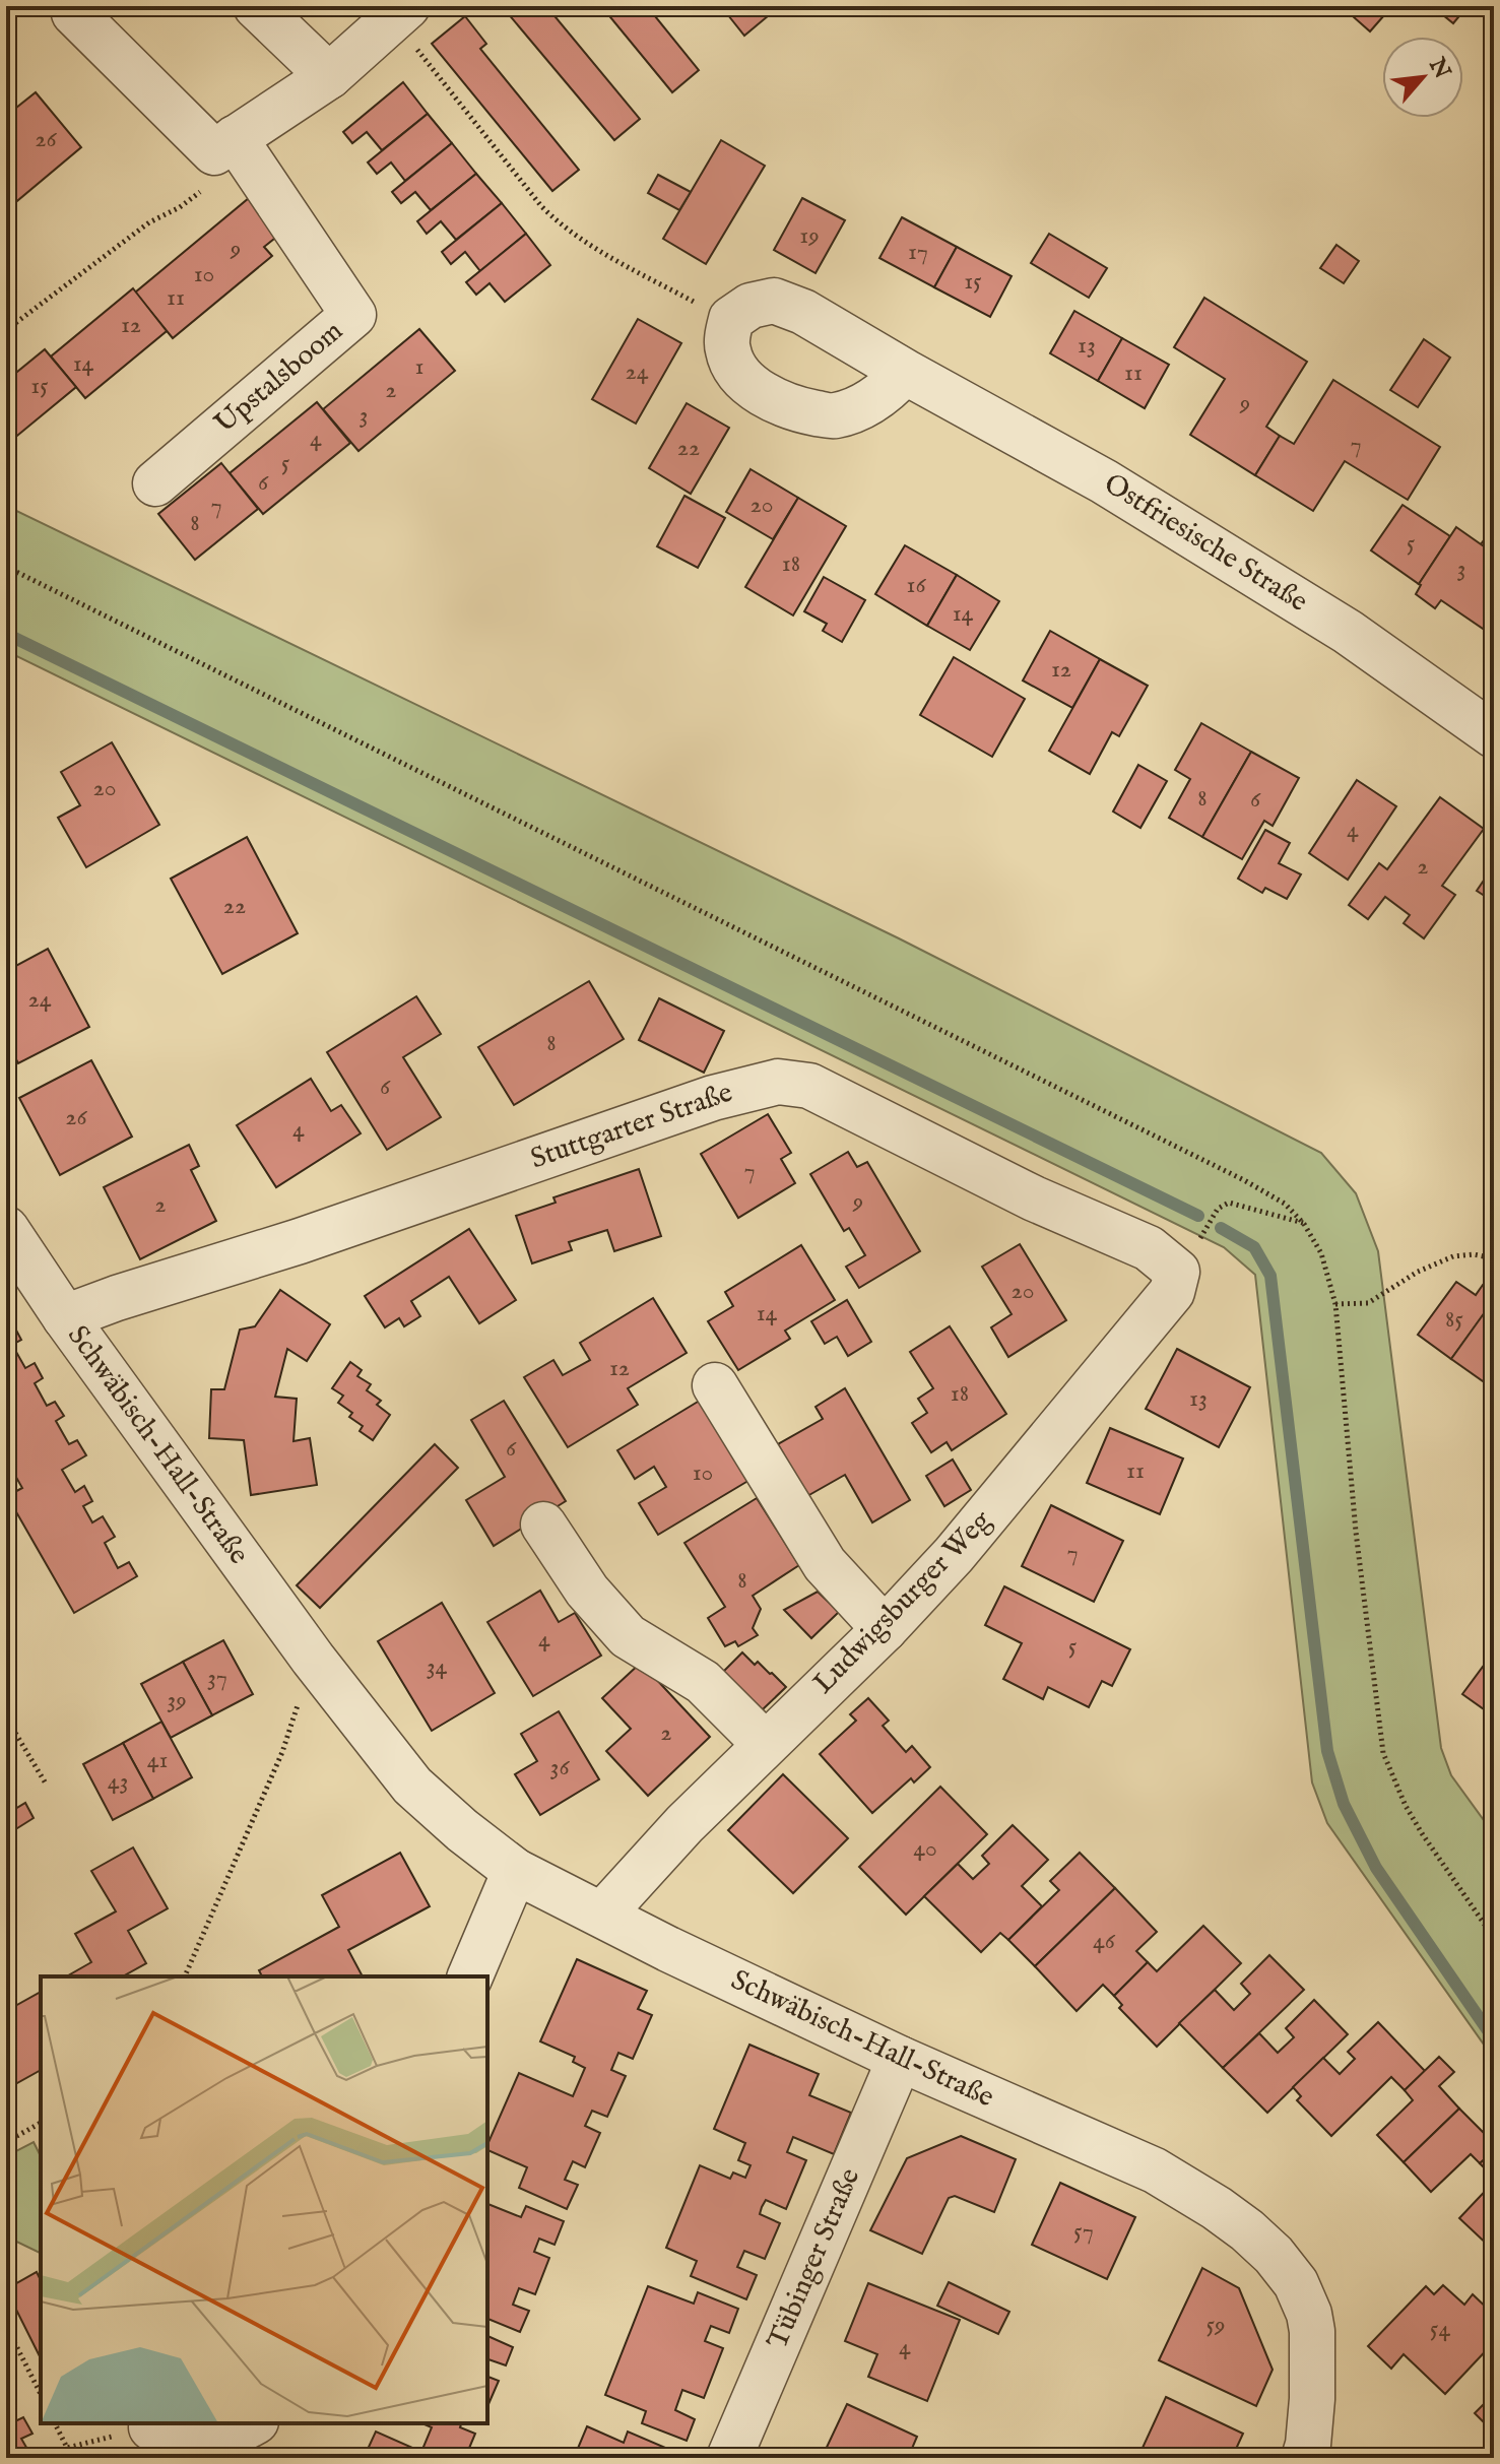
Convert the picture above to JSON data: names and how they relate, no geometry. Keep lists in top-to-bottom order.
{
  "streets": {
    "street": [
      "Upstalsboom",
      "Ostfriesische Straße",
      "Stuttgarter Straße",
      "Schwäbisch-Hall-Straße",
      "Ludwigsburger Weg",
      "Tübinger Straße"
    ]
  },
  "crossings": [
    ["Stuttgarter Straße", "Schwäbisch-Hall-Straße"],
    ["Stuttgarter Straße", "Ludwigsburger Weg"],
    ["Schwäbisch-Hall-Straße", "Ludwigsburger Weg"],
    ["Schwäbisch-Hall-Straße", "Tübinger Straße"]
  ],
  "house_numbers": [
    "26",
    "19",
    "9",
    "17",
    "10",
    "15",
    "11",
    "12",
    "13",
    "14",
    "1",
    "24",
    "11",
    "15",
    "2",
    "9",
    "3",
    "4",
    "7",
    "22",
    "5",
    "6",
    "20",
    "7",
    "8",
    "5",
    "18",
    "3",
    "16",
    "14",
    "12",
    "20",
    "8",
    "6",
    "4",
    "2",
    "22",
    "24",
    "8",
    "6",
    "26",
    "4",
    "7",
    "9",
    "2",
    "20",
    "14",
    "85",
    "12",
    "18",
    "13",
    "6",
    "11",
    "10",
    "7",
    "8",
    "4",
    "5",
    "34",
    "37",
    "39",
    "2",
    "41",
    "36",
    "43",
    "40",
    "46",
    "57",
    "59",
    "54",
    "4"
  ],
  "north": "top right"
}
